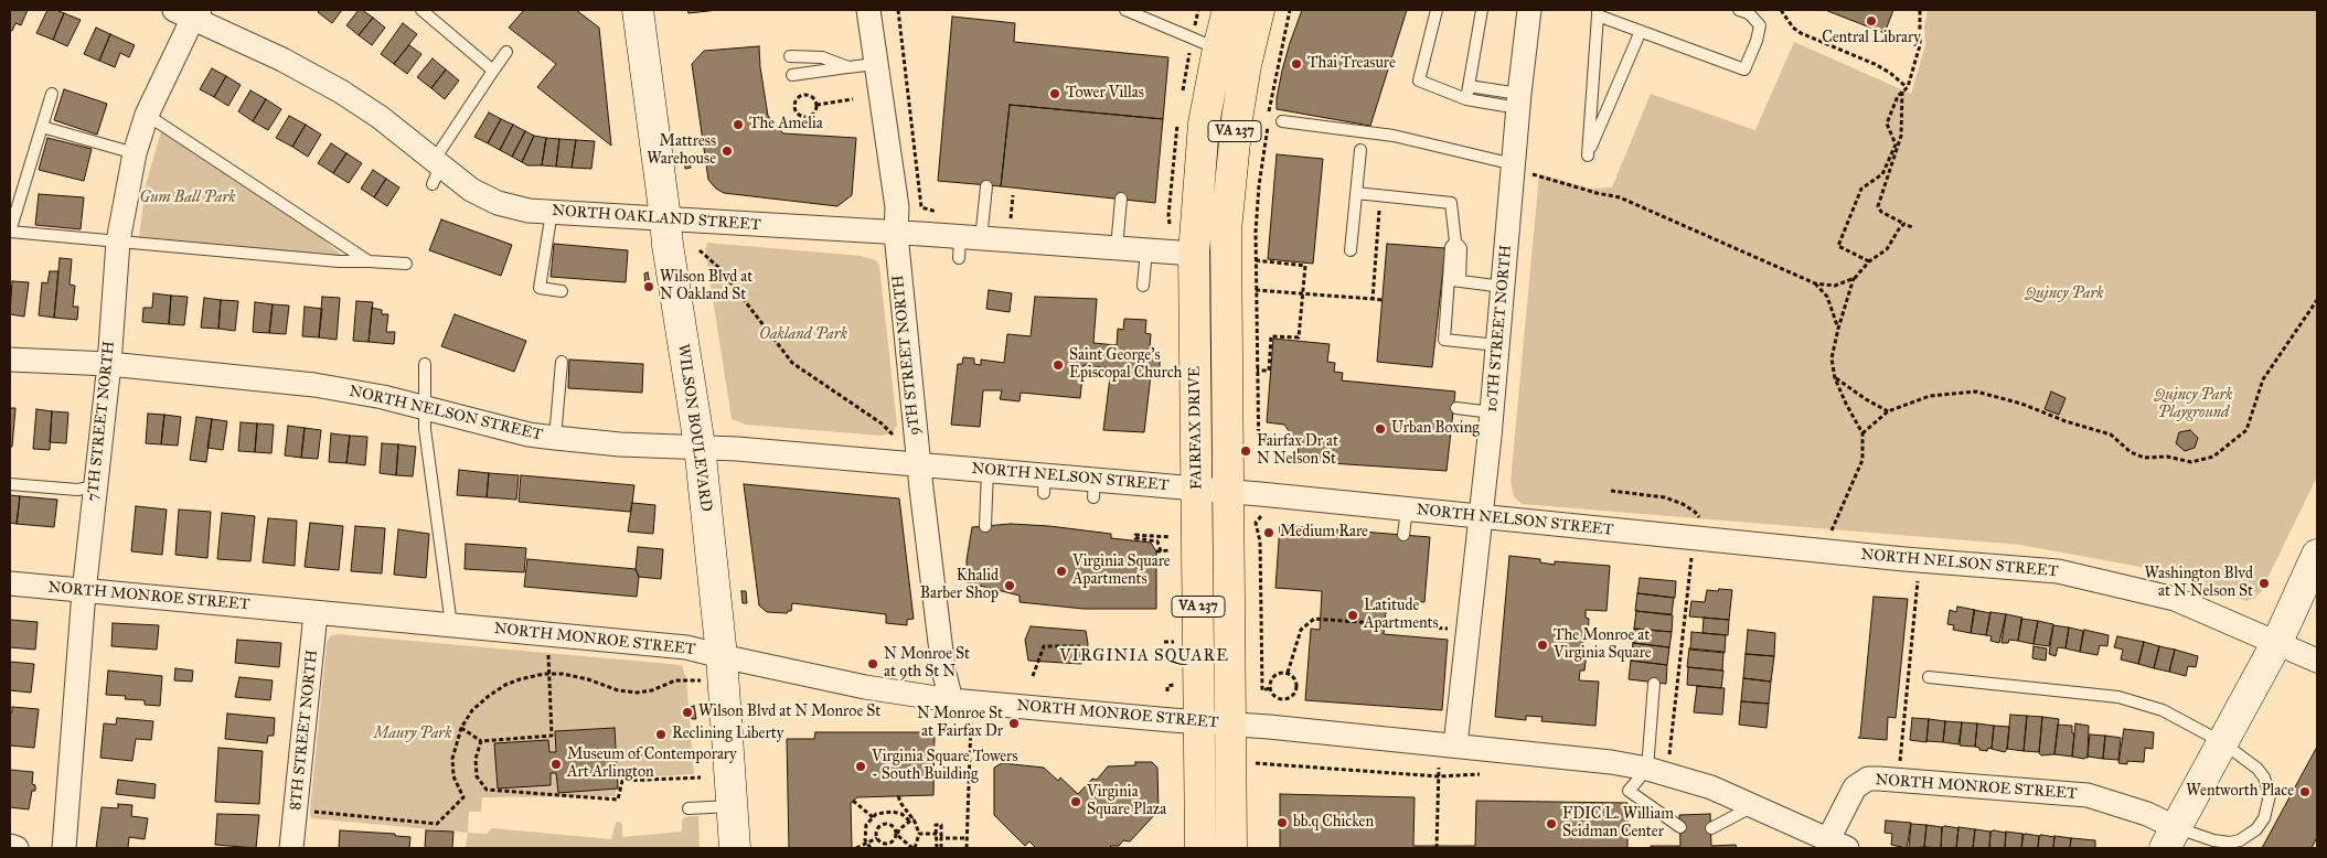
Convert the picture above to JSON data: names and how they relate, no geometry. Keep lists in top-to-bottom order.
{
  "streets": {
    "main road": ["VA 237", "WILSON BOULEVARD", "FAIRFAX DRIVE"],
    "street": [
      "NORTH OAKLAND STREET",
      "10TH STREET NORTH",
      "9TH STREET NORTH",
      "NORTH NELSON STREET",
      "7TH STREET NORTH",
      "NORTH MONROE STREET",
      "8TH STREET NORTH"
    ]
  },
  "crossings": [
    ["NORTH OAKLAND STREET", "9TH STREET NORTH"],
    ["NORTH OAKLAND STREET", "7TH STREET NORTH"],
    ["NORTH OAKLAND STREET", "WILSON BOULEVARD"],
    ["NORTH OAKLAND STREET", "FAIRFAX DRIVE"],
    ["10TH STREET NORTH", "NORTH NELSON STREET"],
    ["10TH STREET NORTH", "NORTH MONROE STREET"],
    ["9TH STREET NORTH", "NORTH NELSON STREET"],
    ["9TH STREET NORTH", "NORTH MONROE STREET"],
    ["NORTH NELSON STREET", "7TH STREET NORTH"],
    ["NORTH NELSON STREET", "WILSON BOULEVARD"],
    ["NORTH NELSON STREET", "FAIRFAX DRIVE"],
    ["7TH STREET NORTH", "NORTH MONROE STREET"],
    ["WILSON BOULEVARD", "NORTH MONROE STREET"],
    ["FAIRFAX DRIVE", "NORTH MONROE STREET"],
    ["NORTH MONROE STREET", "8TH STREET NORTH"]
  ],
  "districts": ["VIRGINIA SQUARE"],
  "parks": [
    "Gum Ball Park",
    "Quincy Park",
    "Oakland Park",
    "Quincy Park Playground",
    "Maury Park"
  ],
  "places": [
    "Central Library",
    "Thai Treasure",
    "Tower Villas",
    "The Amelia",
    "Mattress Warehouse",
    "Wilson Blvd at N Oakland St",
    "Saint George's Episcopal Church",
    "Urban Boxing",
    "Fairfax Dr at N Nelson St",
    "Medium Rare",
    "Virginia Square Apartments",
    "Washington Blvd at N Nelson St",
    "Khalid Barber Shop",
    "Latitude Apartments",
    "The Monroe at Virginia Square",
    "N Monroe St at 9th St N",
    "Wilson Blvd at N Monroe St",
    "N Monroe St at Fairfax Dr",
    "Reclining Liberty",
    "Museum of Contemporary Art Arlington",
    "Virginia Square Towers - South Building",
    "Wentworth Place",
    "Virginia Square Plaza",
    "bb.q Chicken",
    "FDIC L. William Seidman Center"
  ]
}
